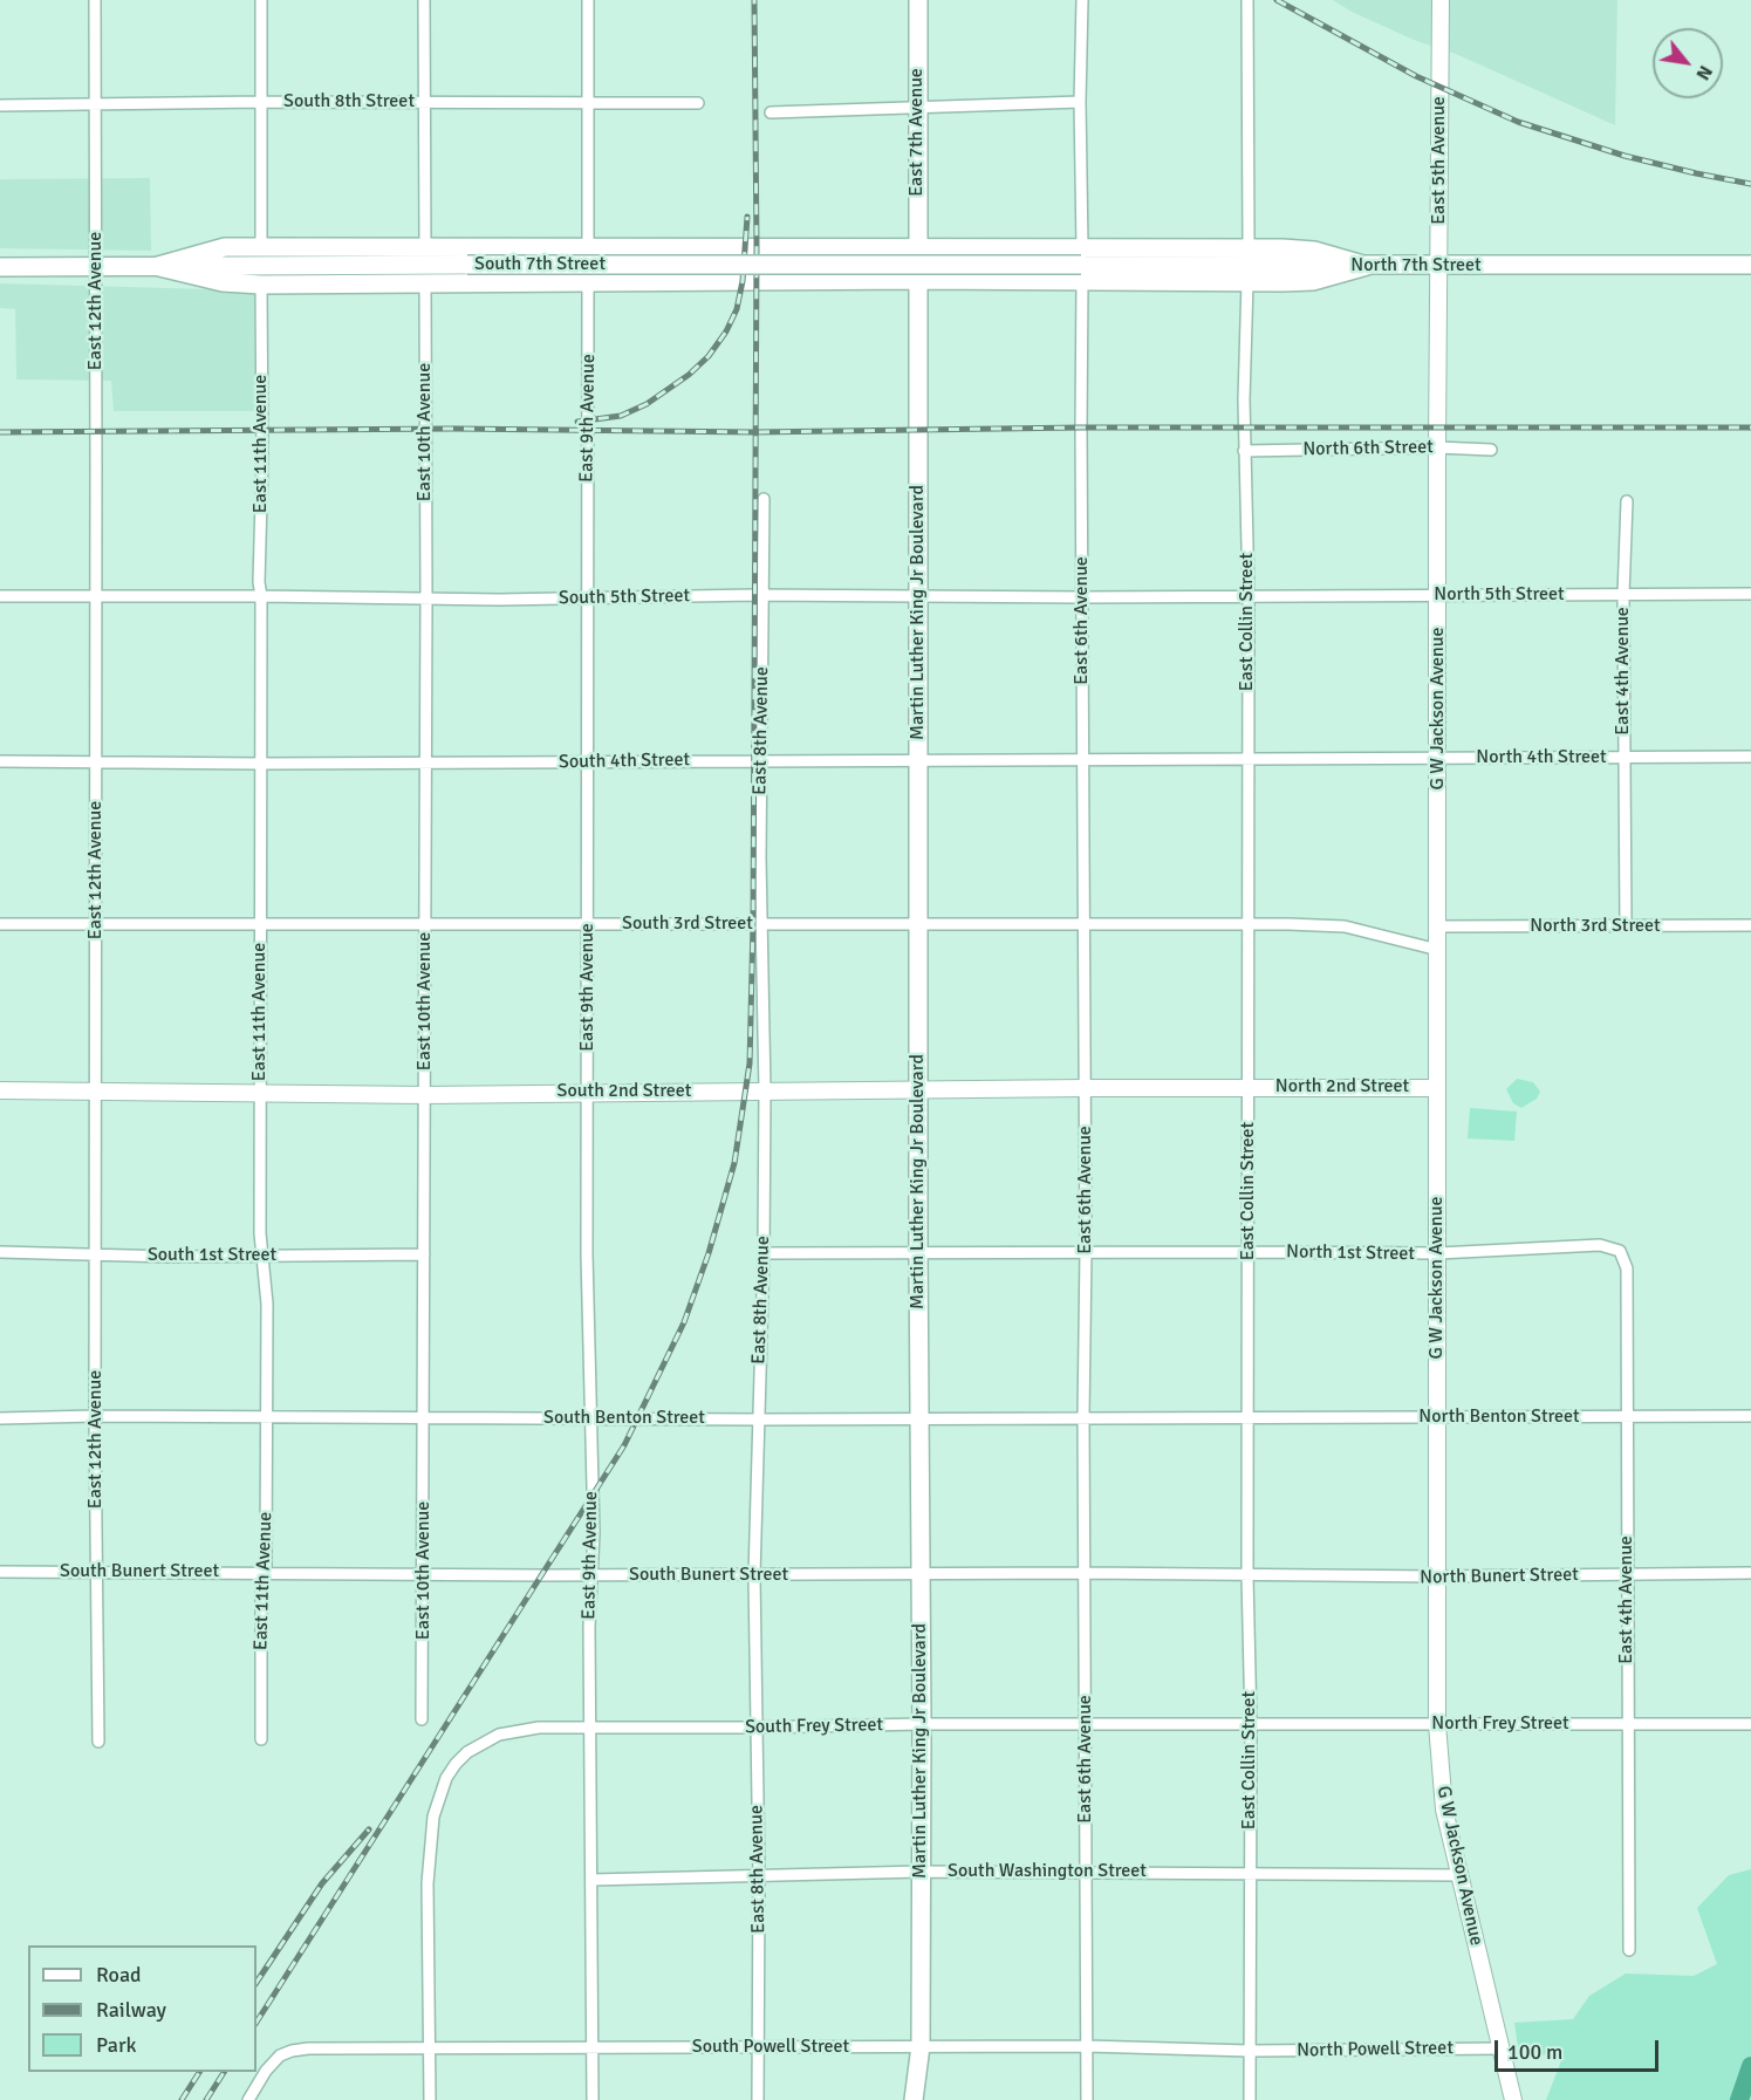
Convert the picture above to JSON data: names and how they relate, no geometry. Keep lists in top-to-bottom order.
{
  "streets": {
    "main road": [
      "East 7th Avenue",
      "South 7th Street",
      "North 7th Street",
      "Martin Luther King Jr Boulevard"
    ],
    "street": [
      "South 8th Street",
      "East 5th Avenue",
      "East 12th Avenue",
      "East 9th Avenue",
      "East 10th Avenue",
      "East 11th Avenue",
      "North 6th Street",
      "North 5th Street",
      "South 5th Street",
      "East 6th Avenue",
      "East Collin Street",
      "East 4th Avenue",
      "G W Jackson Avenue",
      "East 8th Avenue",
      "North 4th Street",
      "South 4th Street",
      "South 3rd Street",
      "North 3rd Street",
      "North 2nd Street",
      "South 2nd Street",
      "North 1st Street",
      "South 1st Street",
      "North Benton Street",
      "South Benton Street",
      "South Bunert Street",
      "North Bunert Street",
      "North Frey Street",
      "South Frey Street",
      "South Washington Street",
      "South Powell Street",
      "North Powell Street"
    ]
  },
  "crossings": [
    ["South 8th Street", "East 12th Avenue"],
    ["South 8th Street", "East 9th Avenue"],
    ["East 7th Avenue", "Martin Luther King Jr Boulevard"],
    ["East 5th Avenue", "North 7th Street"],
    ["East 5th Avenue", "North 6th Street"],
    ["East 5th Avenue", "G W Jackson Avenue"],
    ["South 7th Street", "North 7th Street"],
    ["South 7th Street", "East 12th Avenue"],
    ["South 7th Street", "East 6th Avenue"],
    ["North 7th Street", "East 6th Avenue"],
    ["East 12th Avenue", "South 5th Street"],
    ["East 12th Avenue", "South 4th Street"],
    ["East 12th Avenue", "South 3rd Street"],
    ["East 12th Avenue", "South 2nd Street"],
    ["East 12th Avenue", "South 1st Street"],
    ["East 12th Avenue", "South Benton Street"],
    ["East 12th Avenue", "South Bunert Street"],
    ["East 9th Avenue", "South 5th Street"],
    ["East 9th Avenue", "South 4th Street"],
    ["East 9th Avenue", "South 3rd Street"],
    ["East 9th Avenue", "South 2nd Street"],
    ["East 9th Avenue", "South Benton Street"],
    ["East 9th Avenue", "South Bunert Street"],
    ["East 9th Avenue", "South Frey Street"],
    ["East 9th Avenue", "South Washington Street"],
    ["East 9th Avenue", "South Powell Street"],
    ["East 10th Avenue", "South 5th Street"],
    ["East 10th Avenue", "South 4th Street"],
    ["East 10th Avenue", "South 3rd Street"],
    ["East 10th Avenue", "South 2nd Street"],
    ["East 10th Avenue", "South 1st Street"],
    ["East 10th Avenue", "South Benton Street"],
    ["East 10th Avenue", "South Bunert Street"],
    ["East 11th Avenue", "South 5th Street"],
    ["East 11th Avenue", "South 4th Street"],
    ["East 11th Avenue", "South 3rd Street"],
    ["East 11th Avenue", "South 2nd Street"],
    ["East 11th Avenue", "South 1st Street"],
    ["East 11th Avenue", "South Benton Street"],
    ["East 11th Avenue", "South Bunert Street"],
    ["North 6th Street", "East Collin Street"],
    ["North 6th Street", "G W Jackson Avenue"],
    ["North 5th Street", "South 5th Street"],
    ["North 5th Street", "East Collin Street"],
    ["North 5th Street", "East 4th Avenue"],
    ["North 5th Street", "G W Jackson Avenue"],
    ["South 5th Street", "Martin Luther King Jr Boulevard"],
    ["South 5th Street", "East 6th Avenue"],
    ["South 5th Street", "East Collin Street"],
    ["South 5th Street", "East 8th Avenue"],
    ["Martin Luther King Jr Boulevard", "South 4th Street"],
    ["Martin Luther King Jr Boulevard", "South 3rd Street"],
    ["Martin Luther King Jr Boulevard", "South 2nd Street"],
    ["Martin Luther King Jr Boulevard", "South Benton Street"],
    ["Martin Luther King Jr Boulevard", "South Bunert Street"],
    ["Martin Luther King Jr Boulevard", "South Frey Street"],
    ["Martin Luther King Jr Boulevard", "South Washington Street"],
    ["Martin Luther King Jr Boulevard", "South Powell Street"],
    ["East 6th Avenue", "South 4th Street"],
    ["East 6th Avenue", "South 3rd Street"],
    ["East 6th Avenue", "South 2nd Street"],
    ["East 6th Avenue", "South Benton Street"],
    ["East 6th Avenue", "South Bunert Street"],
    ["East 6th Avenue", "South Frey Street"],
    ["East 6th Avenue", "South Washington Street"],
    ["East 6th Avenue", "South Powell Street"],
    ["East Collin Street", "North 4th Street"],
    ["East Collin Street", "South 4th Street"],
    ["East Collin Street", "South 3rd Street"],
    ["East Collin Street", "North 2nd Street"],
    ["East Collin Street", "South 2nd Street"],
    ["East Collin Street", "North 1st Street"],
    ["East Collin Street", "North Benton Street"],
    ["East Collin Street", "South Benton Street"],
    ["East Collin Street", "South Bunert Street"],
    ["East Collin Street", "North Bunert Street"],
    ["East Collin Street", "North Frey Street"],
    ["East Collin Street", "South Frey Street"],
    ["East Collin Street", "South Washington Street"],
    ["East Collin Street", "South Powell Street"],
    ["East Collin Street", "North Powell Street"],
    ["East 4th Avenue", "North 4th Street"],
    ["East 4th Avenue", "North 3rd Street"],
    ["East 4th Avenue", "North 1st Street"],
    ["East 4th Avenue", "North Benton Street"],
    ["East 4th Avenue", "North Bunert Street"],
    ["East 4th Avenue", "North Frey Street"],
    ["G W Jackson Avenue", "North 4th Street"],
    ["G W Jackson Avenue", "North 3rd Street"],
    ["G W Jackson Avenue", "North 2nd Street"],
    ["G W Jackson Avenue", "North 1st Street"],
    ["G W Jackson Avenue", "North Benton Street"],
    ["G W Jackson Avenue", "North Bunert Street"],
    ["G W Jackson Avenue", "North Frey Street"],
    ["G W Jackson Avenue", "South Washington Street"],
    ["G W Jackson Avenue", "North Powell Street"],
    ["East 8th Avenue", "South 4th Street"],
    ["East 8th Avenue", "South 3rd Street"],
    ["East 8th Avenue", "South 2nd Street"],
    ["East 8th Avenue", "South Benton Street"],
    ["East 8th Avenue", "South Bunert Street"],
    ["East 8th Avenue", "South Frey Street"],
    ["East 8th Avenue", "South Washington Street"],
    ["East 8th Avenue", "South Powell Street"],
    ["North 4th Street", "South 4th Street"],
    ["North 2nd Street", "South 2nd Street"],
    ["North Benton Street", "South Benton Street"],
    ["South Bunert Street", "North Bunert Street"],
    ["North Frey Street", "South Frey Street"],
    ["South Frey Street", "South Powell Street"],
    ["South Powell Street", "North Powell Street"]
  ],
  "legend": ["Road", "Railway", "Park"],
  "scale_bar": "100 m",
  "north": "bottom right"
}
